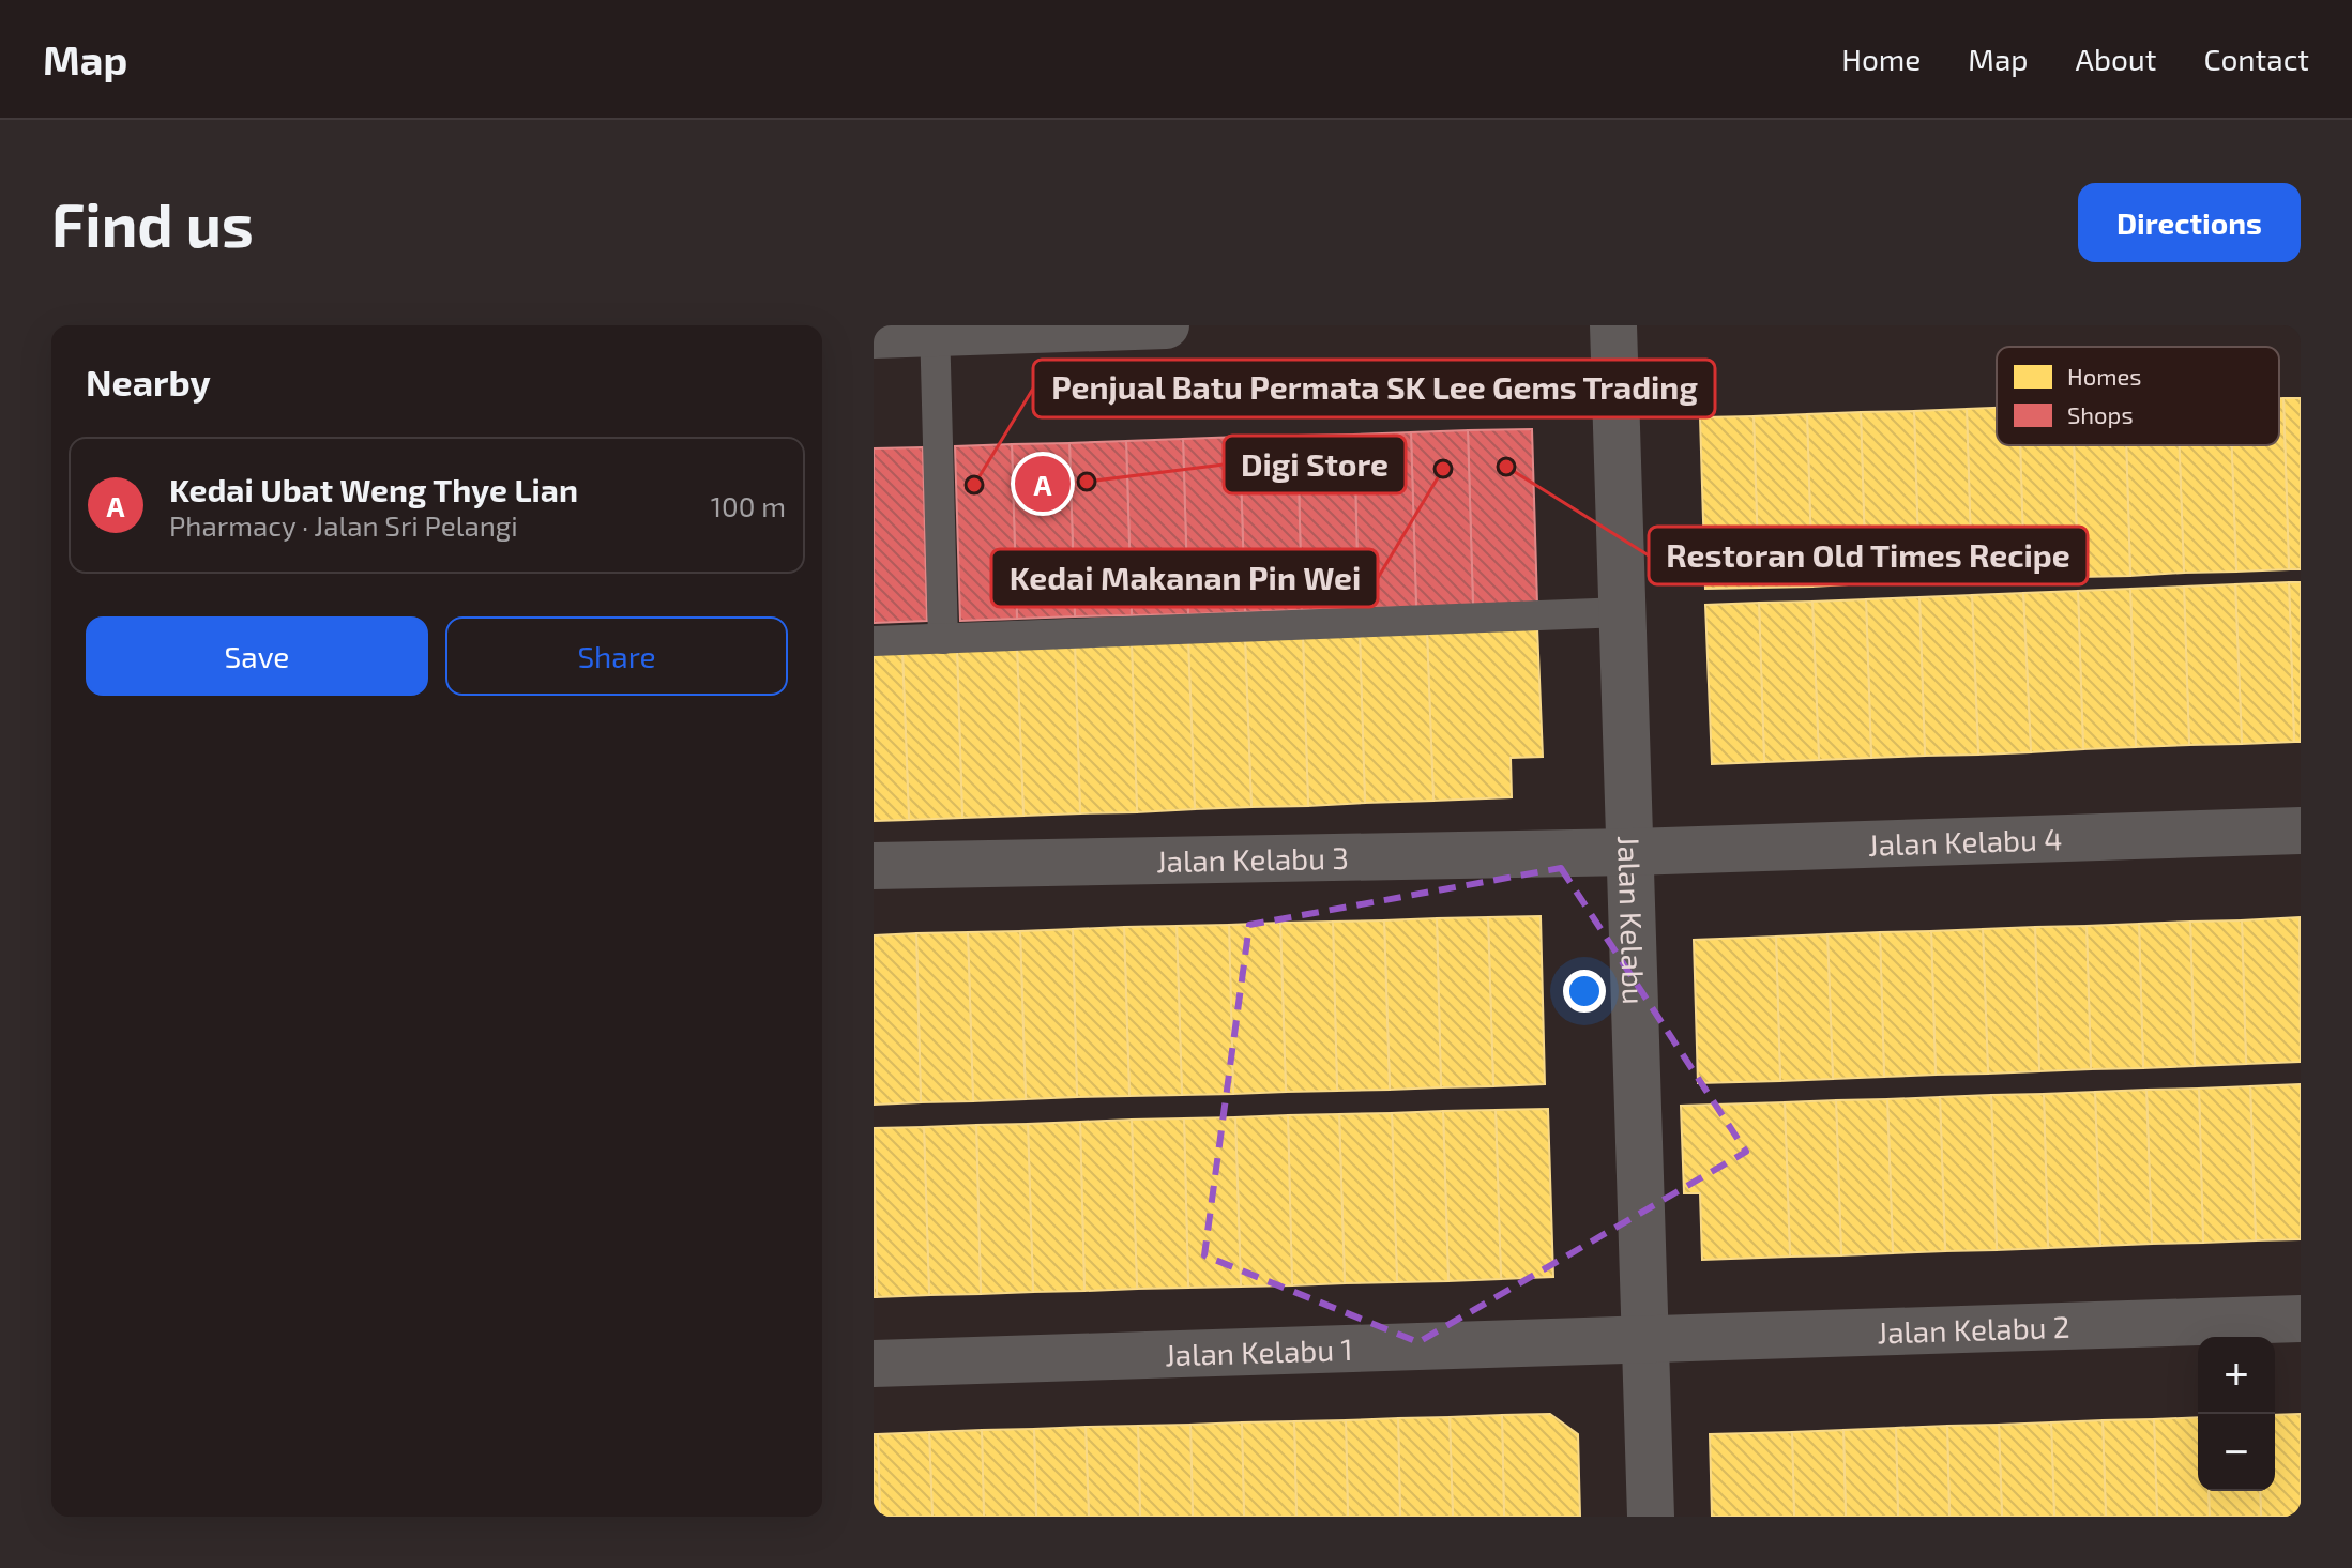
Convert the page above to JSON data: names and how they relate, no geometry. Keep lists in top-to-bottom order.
{
  "streets": {
    "street": [
      "Jalan Kelabu 4",
      "Jalan Kelabu 3",
      "Jalan Kelabu",
      "Jalan Kelabu 2",
      "Jalan Kelabu 1"
    ]
  },
  "crossings": [
    ["Jalan Kelabu 4", "Jalan Kelabu 3"],
    ["Jalan Kelabu 4", "Jalan Kelabu"],
    ["Jalan Kelabu 3", "Jalan Kelabu"],
    ["Jalan Kelabu", "Jalan Kelabu 2"],
    ["Jalan Kelabu", "Jalan Kelabu 1"],
    ["Jalan Kelabu 2", "Jalan Kelabu 1"]
  ],
  "places": [
    "Restoran Old Times Recipe",
    "Kedai Makanan Pin Wei",
    "Digi Store",
    "Penjual Batu Permata SK Lee Gems Trading"
  ],
  "legend": ["Homes", "Shops"],
  "page": {
    "header": "Map",
    "nav": [
      "Home",
      "Map",
      "About",
      "Contact"
    ],
    "buttons": [
      "Directions",
      ["Save", "Share"]
    ],
    "title": "Find us",
    "heading": "Nearby",
    "list": [
      {
        "mark": "A",
        "name": "Kedai Ubat Weng Thye Lian",
        "note": "Pharmacy · Jalan Sri Pelangi",
        "value": "100 m"
      }
    ],
    "pins": "A",
    "map_buttons": ["+", "−"]
  }
}
